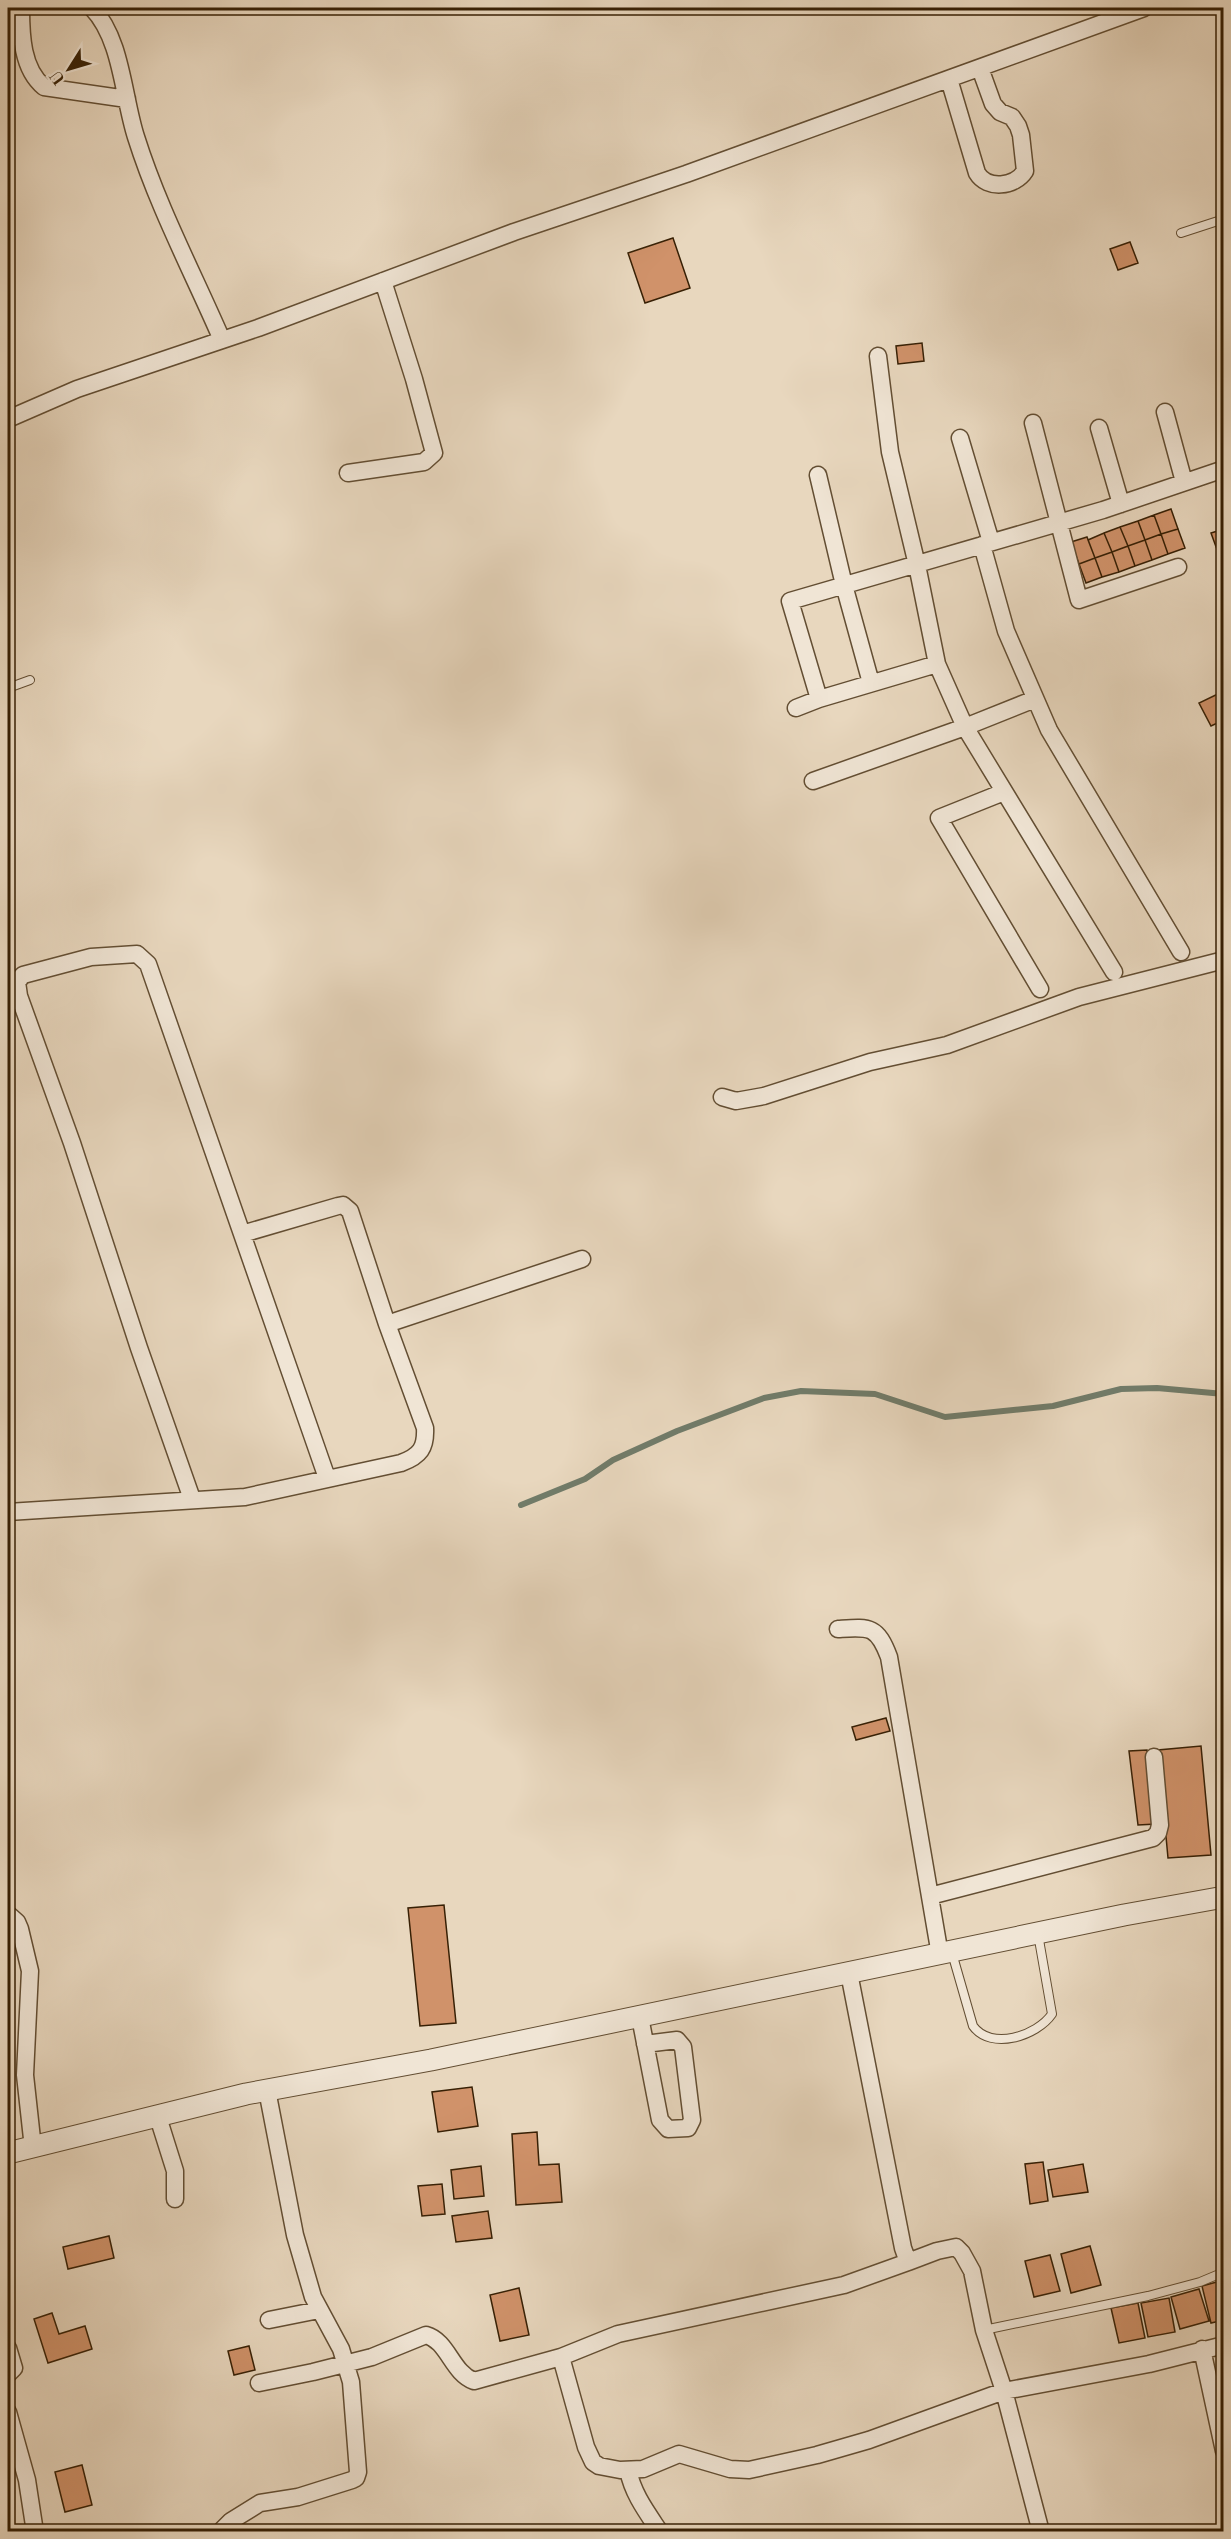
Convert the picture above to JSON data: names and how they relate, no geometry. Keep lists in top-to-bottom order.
{
  "north": "bottom left"
}
